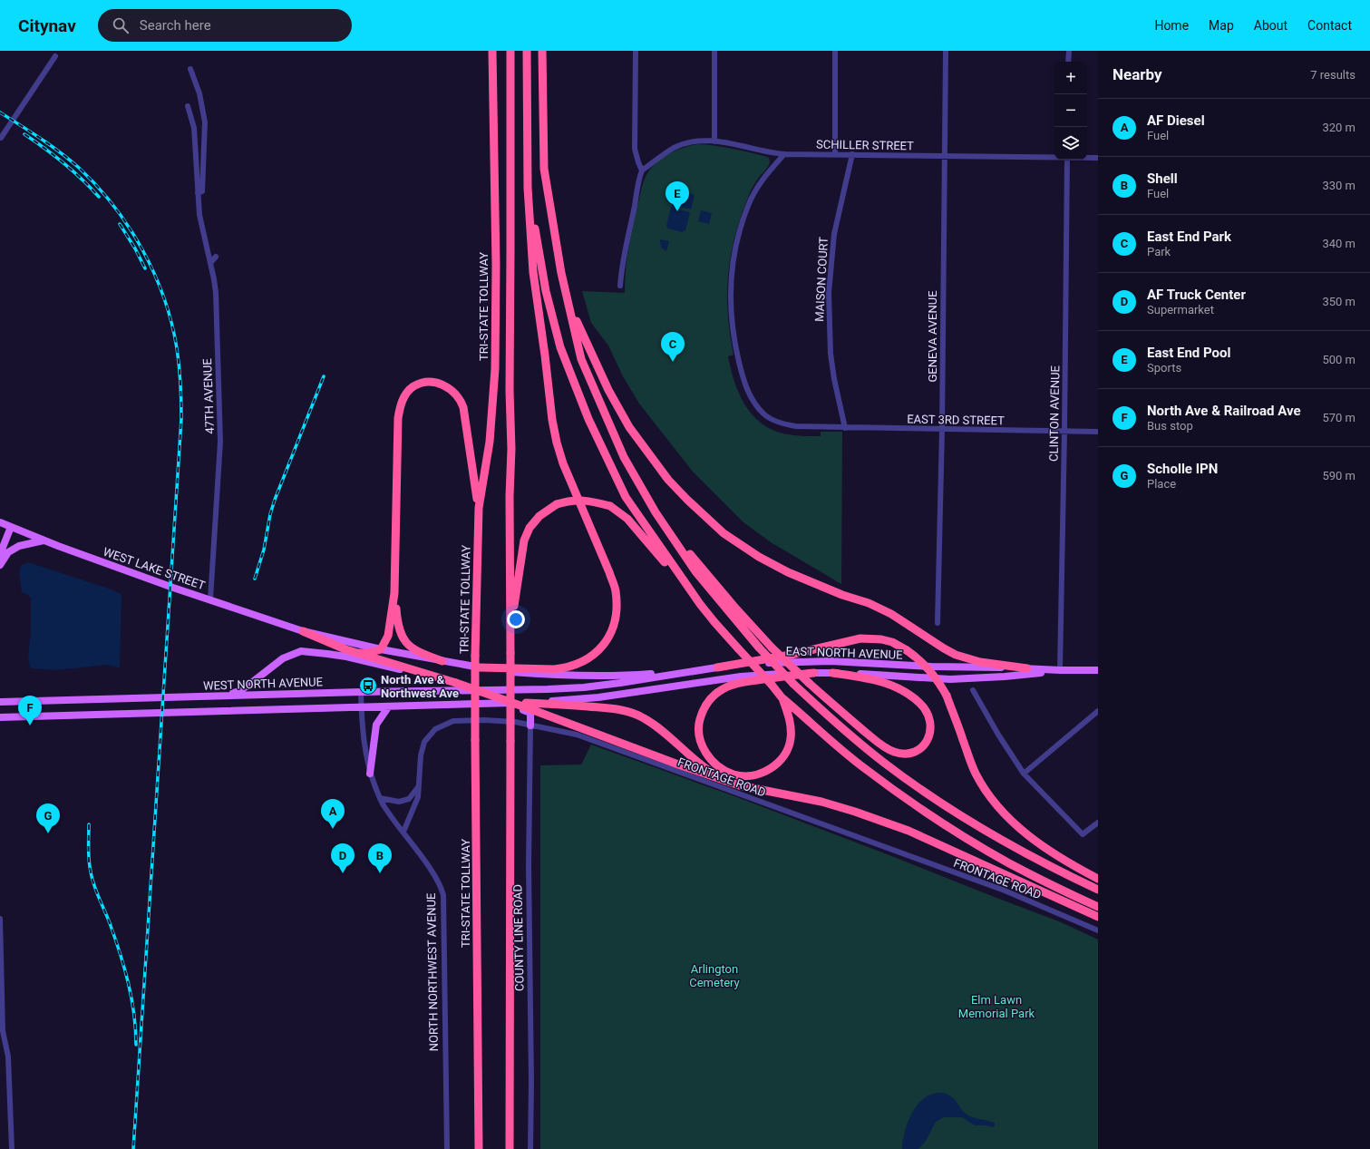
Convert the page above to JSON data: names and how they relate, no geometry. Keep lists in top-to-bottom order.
{
  "streets": {
    "highway": ["TRI-STATE TOLLWAY"],
    "main road": ["WEST LAKE STREET", "EAST NORTH AVENUE", "WEST NORTH AVENUE"],
    "street": [
      "SCHILLER STREET",
      "MAISON COURT",
      "GENEVA AVENUE",
      "47TH AVENUE",
      "CLINTON AVENUE",
      "EAST 3RD STREET",
      "FRONTAGE ROAD",
      "COUNTY LINE ROAD",
      "NORTH NORTHWEST AVENUE"
    ]
  },
  "crossings": [
    ["SCHILLER STREET", "MAISON COURT"],
    ["SCHILLER STREET", "GENEVA AVENUE"],
    ["SCHILLER STREET", "EAST 3RD STREET"],
    ["MAISON COURT", "EAST 3RD STREET"],
    ["GENEVA AVENUE", "EAST 3RD STREET"],
    ["47TH AVENUE", "WEST LAKE STREET"],
    ["CLINTON AVENUE", "EAST 3RD STREET"],
    ["CLINTON AVENUE", "EAST NORTH AVENUE"],
    ["WEST LAKE STREET", "EAST NORTH AVENUE"],
    ["EAST NORTH AVENUE", "WEST NORTH AVENUE"],
    ["WEST NORTH AVENUE", "NORTH NORTHWEST AVENUE"],
    ["FRONTAGE ROAD", "COUNTY LINE ROAD"],
    ["FRONTAGE ROAD", "NORTH NORTHWEST AVENUE"]
  ],
  "parks": ["Arlington Cemetery", "Elm Lawn Memorial Park"],
  "places": {
    "bus stop": ["North Ave & Northwest Ave"]
  },
  "page": {
    "header": "Citynav",
    "search": "Search here",
    "nav": [
      "Home",
      "Map",
      "About",
      "Contact"
    ],
    "heading": ["Nearby", "7 results"],
    "map_buttons": ["+", "−"],
    "list": [
      {
        "mark": "A",
        "name": "AF Diesel",
        "note": "Fuel",
        "value": "320 m"
      },
      {
        "mark": "B",
        "name": "Shell",
        "note": "Fuel",
        "value": "330 m"
      },
      {
        "mark": "C",
        "name": "East End Park",
        "note": "Park",
        "value": "340 m"
      },
      {
        "mark": "D",
        "name": "AF Truck Center",
        "note": "Supermarket",
        "value": "350 m"
      },
      {
        "mark": "E",
        "name": "East End Pool",
        "note": "Sports",
        "value": "500 m"
      },
      {
        "mark": "F",
        "name": "North Ave & Railroad Ave",
        "note": "Bus stop",
        "value": "570 m"
      },
      {
        "mark": "G",
        "name": "Scholle IPN",
        "note": "Place",
        "value": "590 m"
      }
    ],
    "pins": [
      "E",
      "C",
      "F",
      "A",
      "G",
      "B",
      "D"
    ]
  }
}
